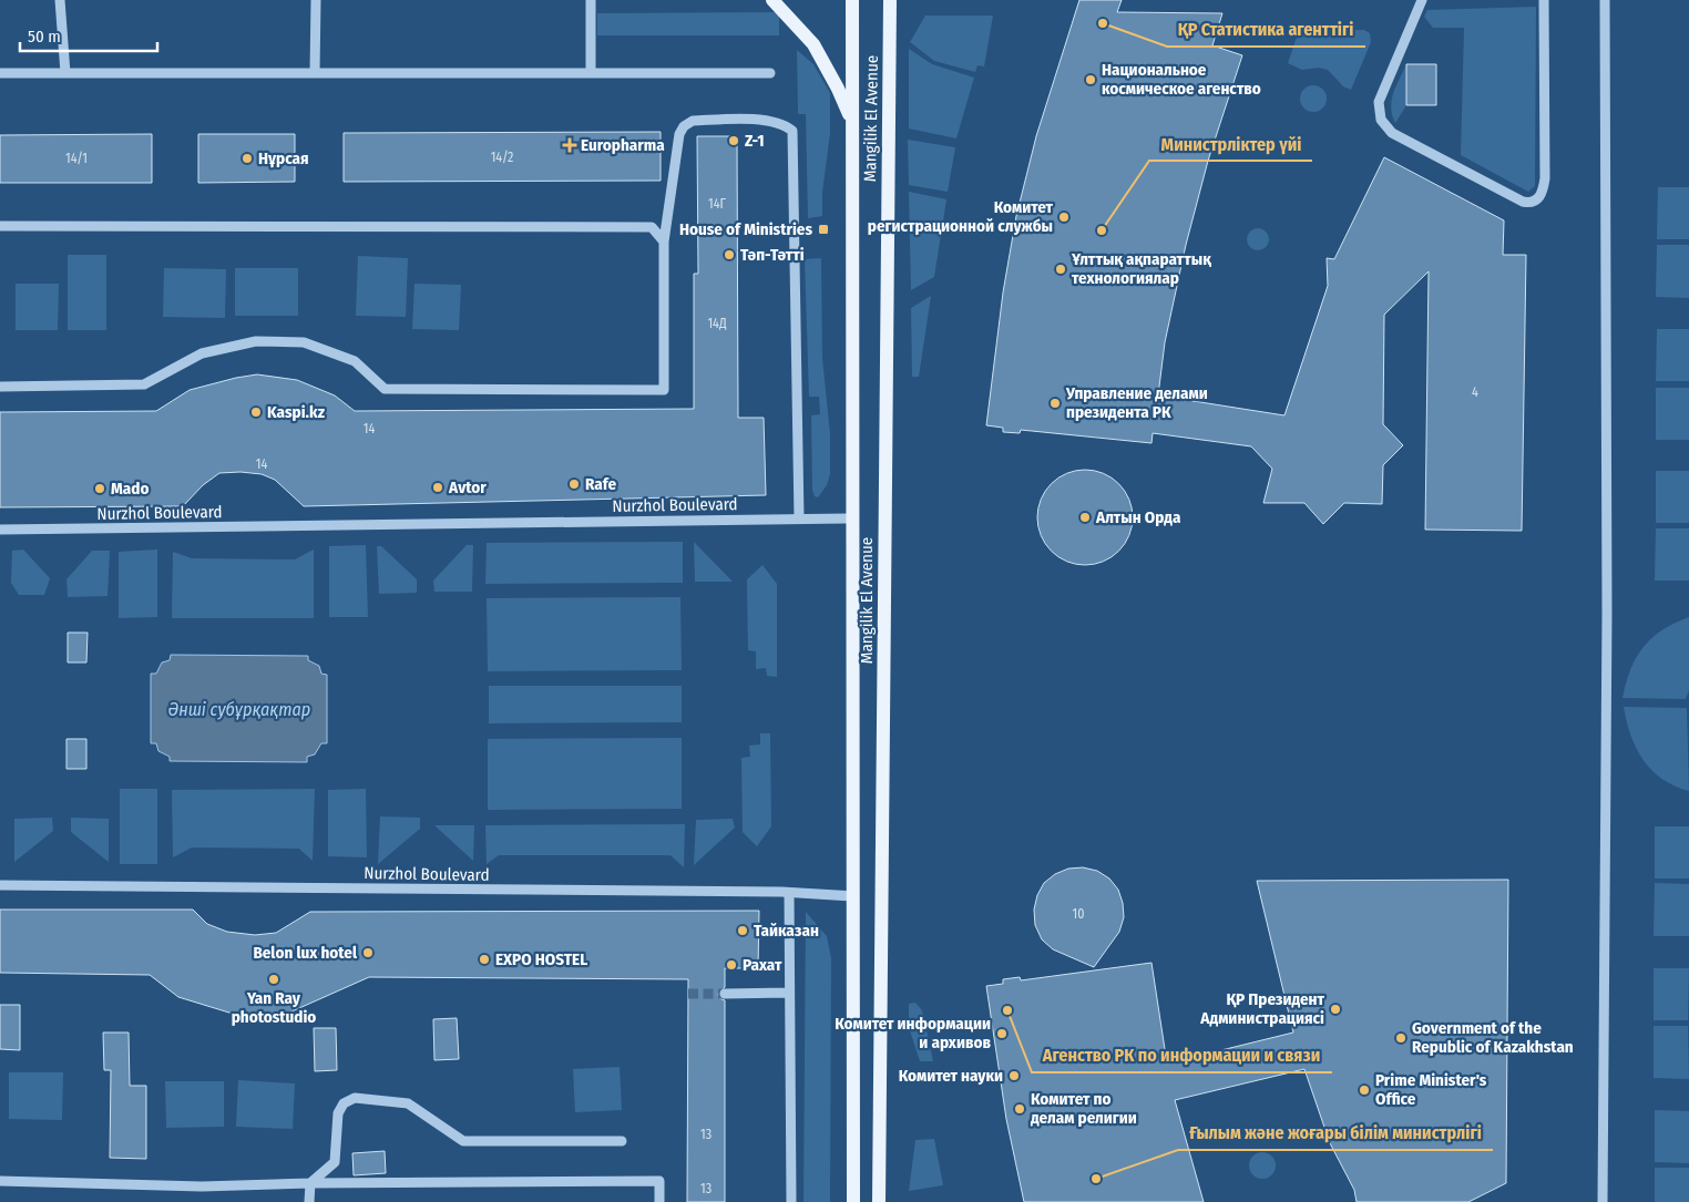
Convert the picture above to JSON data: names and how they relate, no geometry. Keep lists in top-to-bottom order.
{
  "streets": {
    "main road": ["Mangilik El Avenue"],
    "street": ["Nurzhol Boulevard"]
  },
  "crossings": [
    ["Mangilik El Avenue", "Nurzhol Boulevard"]
  ],
  "water": ["Әнші субұрқақтар"],
  "places": {
    "other": [
      "ҚР Статистика агенттігі",
      "Национальное космическое агенство",
      "Z-1",
      "Нұрсая",
      "Комитет регистрационной службы",
      "Министрліктер үйі",
      "Тәп-Тәтті",
      "Ұлттық ақпараттық технологиялар",
      "Управление делами президента РК",
      "Kaspi.kz",
      "Rafe",
      "Avtor",
      "Mado",
      "Алтын Орда",
      "Тайказан",
      "Belon lux hotel",
      "EXPO HOSTEL",
      "Рахат",
      "Yan Ray photostudio",
      "ҚР Президент Администрациясі",
      "Агенство РК по информации и связи",
      "Комитет информации и архивов",
      "Government of the Republic of Kazakhstan",
      "Комитет науки",
      "Prime Minister's Office",
      "Комитет по делам религии",
      "Ғылым және жоғары білім министрлігі"
    ],
    "health": ["Europharma"],
    "transit": ["House of Ministries"]
  },
  "house_numbers": [
    "14/2",
    "14/1",
    "14Г",
    "14Д",
    "4",
    "14",
    "14",
    "10",
    "13",
    "13"
  ],
  "scale_bar": "50 m"
}
